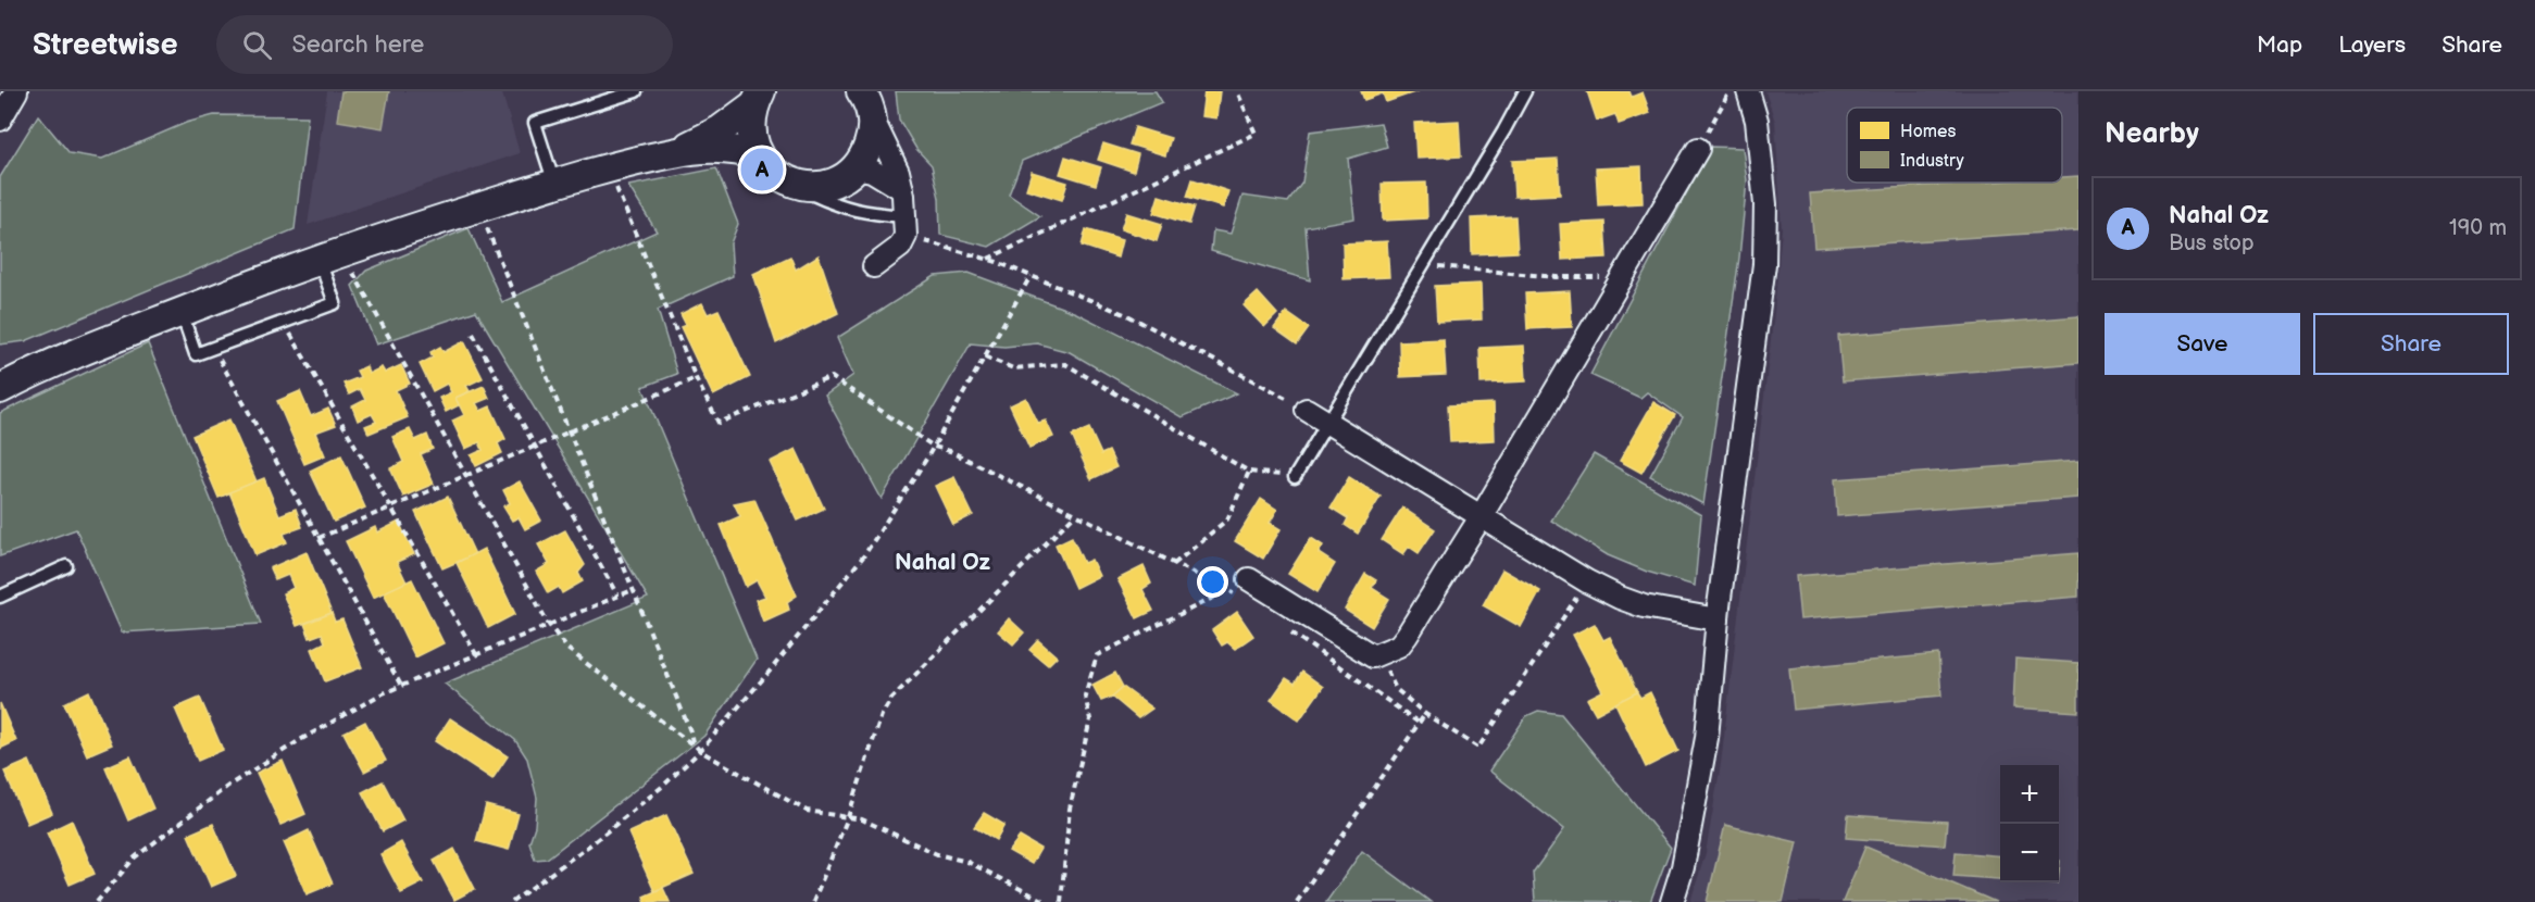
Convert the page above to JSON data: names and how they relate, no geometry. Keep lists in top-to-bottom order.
{
  "districts": ["Nahal Oz"],
  "legend": ["Homes", "Industry"],
  "page": {
    "header": "Streetwise",
    "search": "Search here",
    "nav": ["Map", "Layers", "Share"],
    "heading": "Nearby",
    "pins": "A",
    "list": [
      {
        "mark": "A",
        "name": "Nahal Oz",
        "note": "Bus stop",
        "value": "190 m"
      }
    ],
    "buttons": ["Save", "Share"],
    "map_buttons": ["+", "−"]
  }
}
